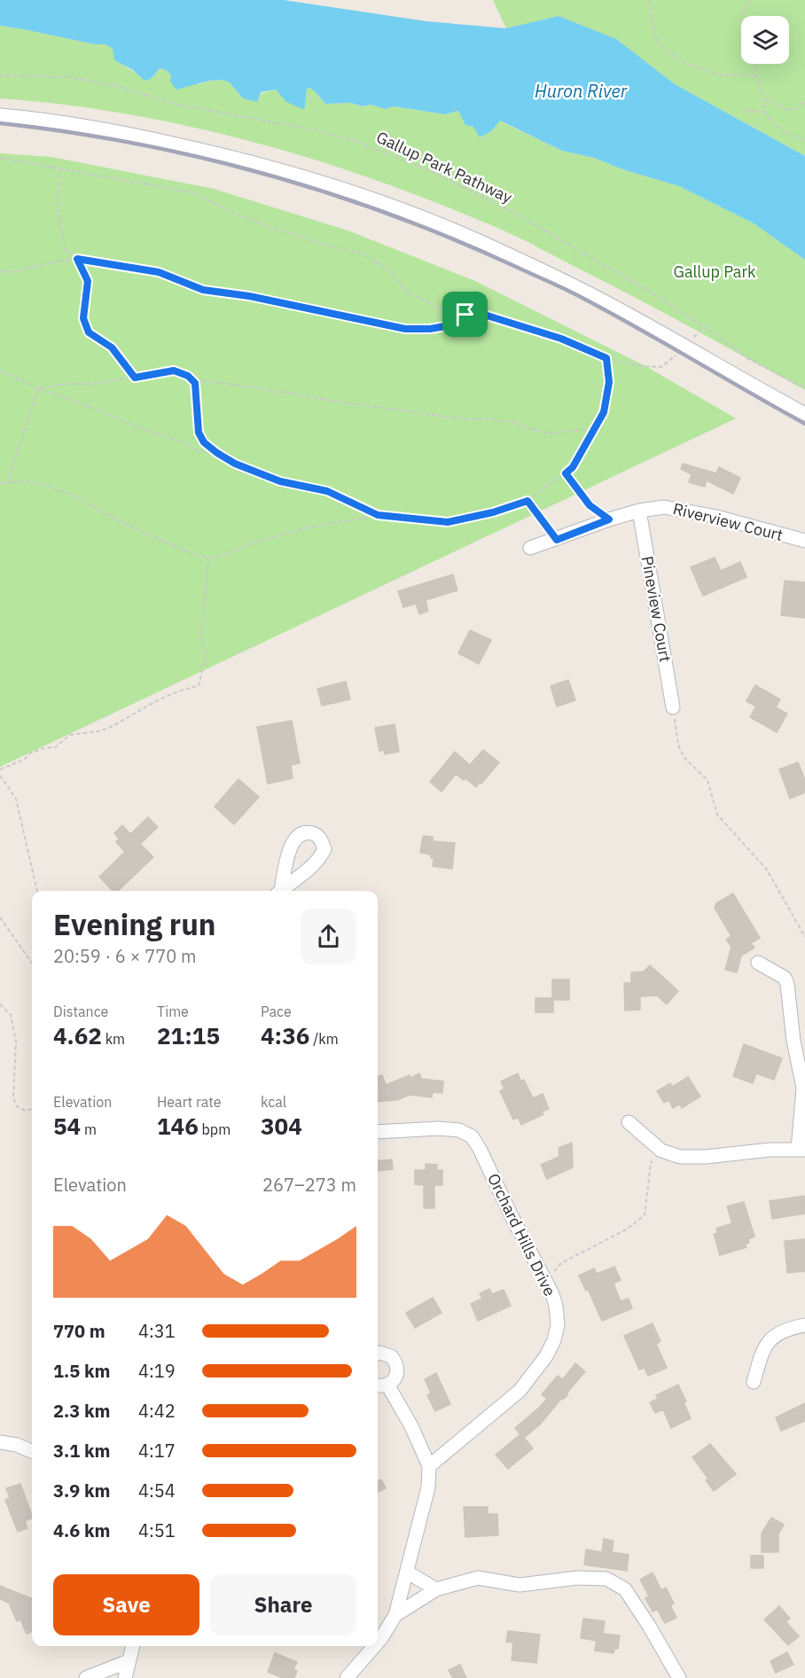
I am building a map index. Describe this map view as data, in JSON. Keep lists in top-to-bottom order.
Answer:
{
  "streets": {
    "street": ["Riverview Court", "Pineview Court", "Orchard Hills Drive"],
    "path": ["Gallup Park Pathway"]
  },
  "crossings": [
    ["Riverview Court", "Pineview Court"]
  ],
  "water": ["Huron River"],
  "parks": ["Gallup Park"],
  "page": {
    "heading": ["Evening run", "20:59 · 6 × 770 m"],
    "stats": [
      ["Distance", "4.62 km"],
      ["Time", "21:15"],
      ["Pace", "4:36 /km"],
      ["Elevation", "54 m"],
      ["Heart rate", "146 bpm"],
      ["kcal", "304"]
    ],
    "chart": ["Elevation", "267–273 m"],
    "list": [
      {
        "name": "770 m",
        "note": "4:31"
      },
      {
        "name": "1.5 km",
        "note": "4:19"
      },
      {
        "name": "2.3 km",
        "note": "4:42"
      },
      {
        "name": "3.1 km",
        "note": "4:17"
      },
      {
        "name": "3.9 km",
        "note": "4:54"
      },
      {
        "name": "4.6 km",
        "note": "4:51"
      }
    ],
    "buttons": ["Save", "Share"]
  }
}
